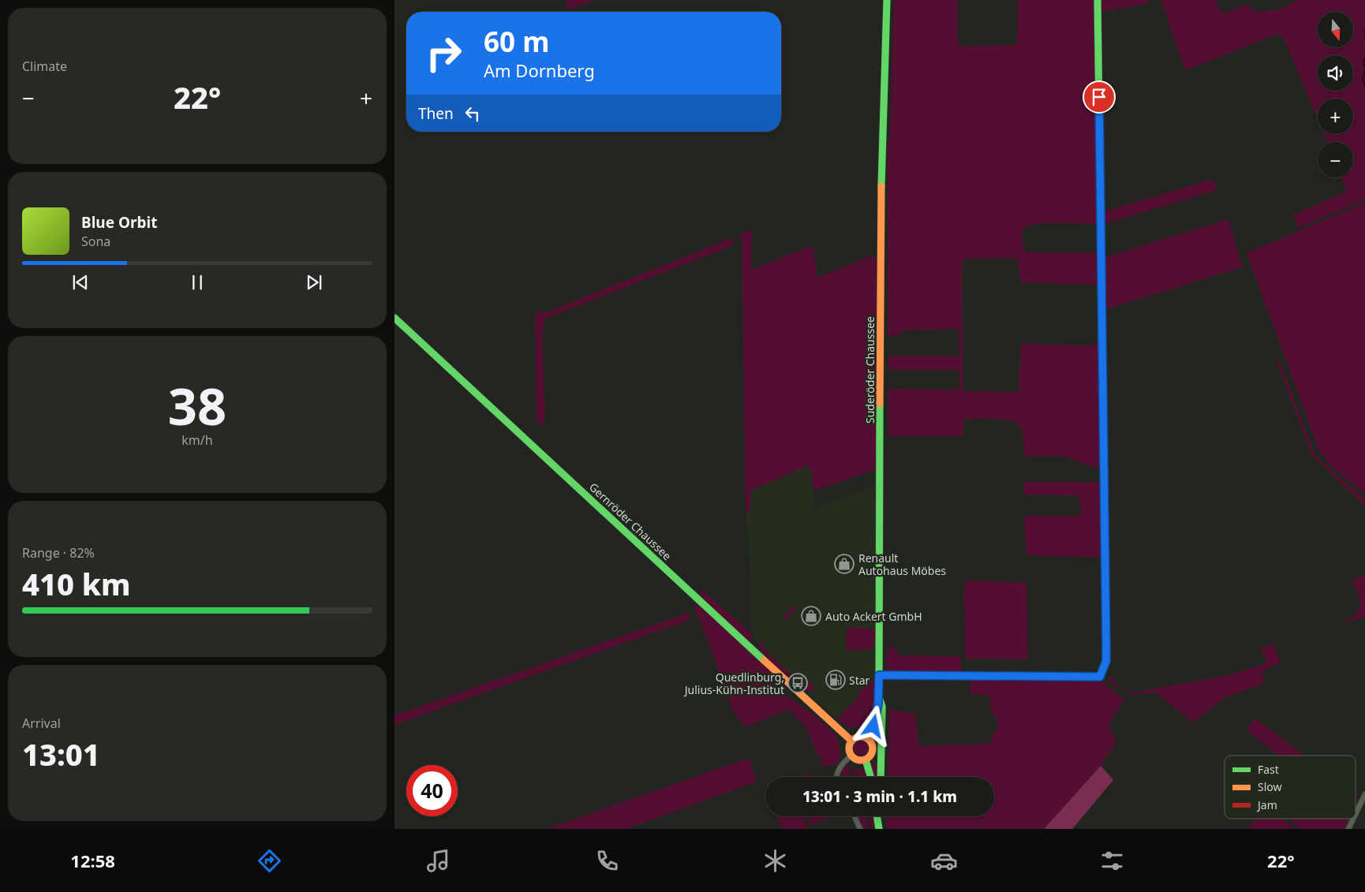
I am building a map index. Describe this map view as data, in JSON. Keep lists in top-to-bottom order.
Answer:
{
  "streets": {
    "street": ["Suderöder Chaussee", "Gernröder Chaussee"]
  },
  "crossings": [
    ["Suderöder Chaussee", "Gernröder Chaussee"]
  ],
  "places": {
    "shop": ["Renault Autohaus Möbes", "Auto Ackert GmbH"],
    "fuel station": ["Star"],
    "bus stop": ["Quedlinburg, Julius-Kühn-Institut"]
  },
  "legend": ["Fast", "Slow", "Jam"],
  "north": "bottom",
  "page": {
    "tile": [
      "Climate",
      ["38", "km/h"],
      ["Range · 82%", "410 km"],
      ["Arrival", "13:01"]
    ],
    "map_buttons": ["+", "−"],
    "turn": ["60 m", "Am Dornberg"],
    "heat": ["−", "22°", "+"],
    "then": "Then",
    "song": ["Blue Orbit", "Sona"],
    "limit": "40",
    "trip": "13:01 · 3 min · 1.1 km",
    "tabs": ["12:58", "22°"]
  }
}
